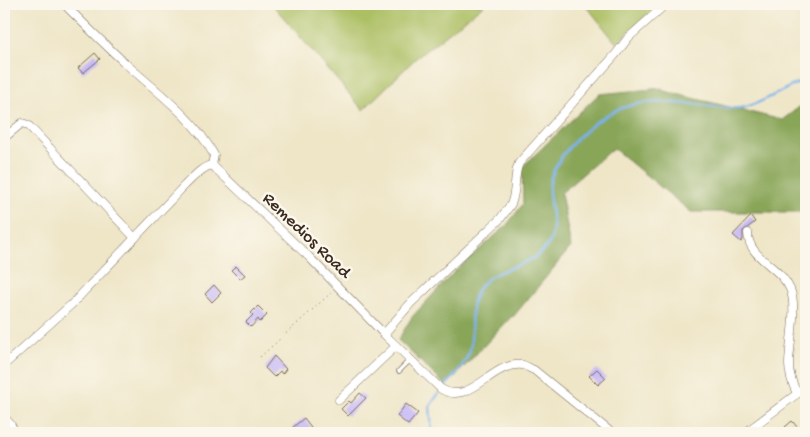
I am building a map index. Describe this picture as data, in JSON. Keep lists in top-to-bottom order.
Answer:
{
  "streets": {
    "street": ["Remedios Road"]
  }
}
